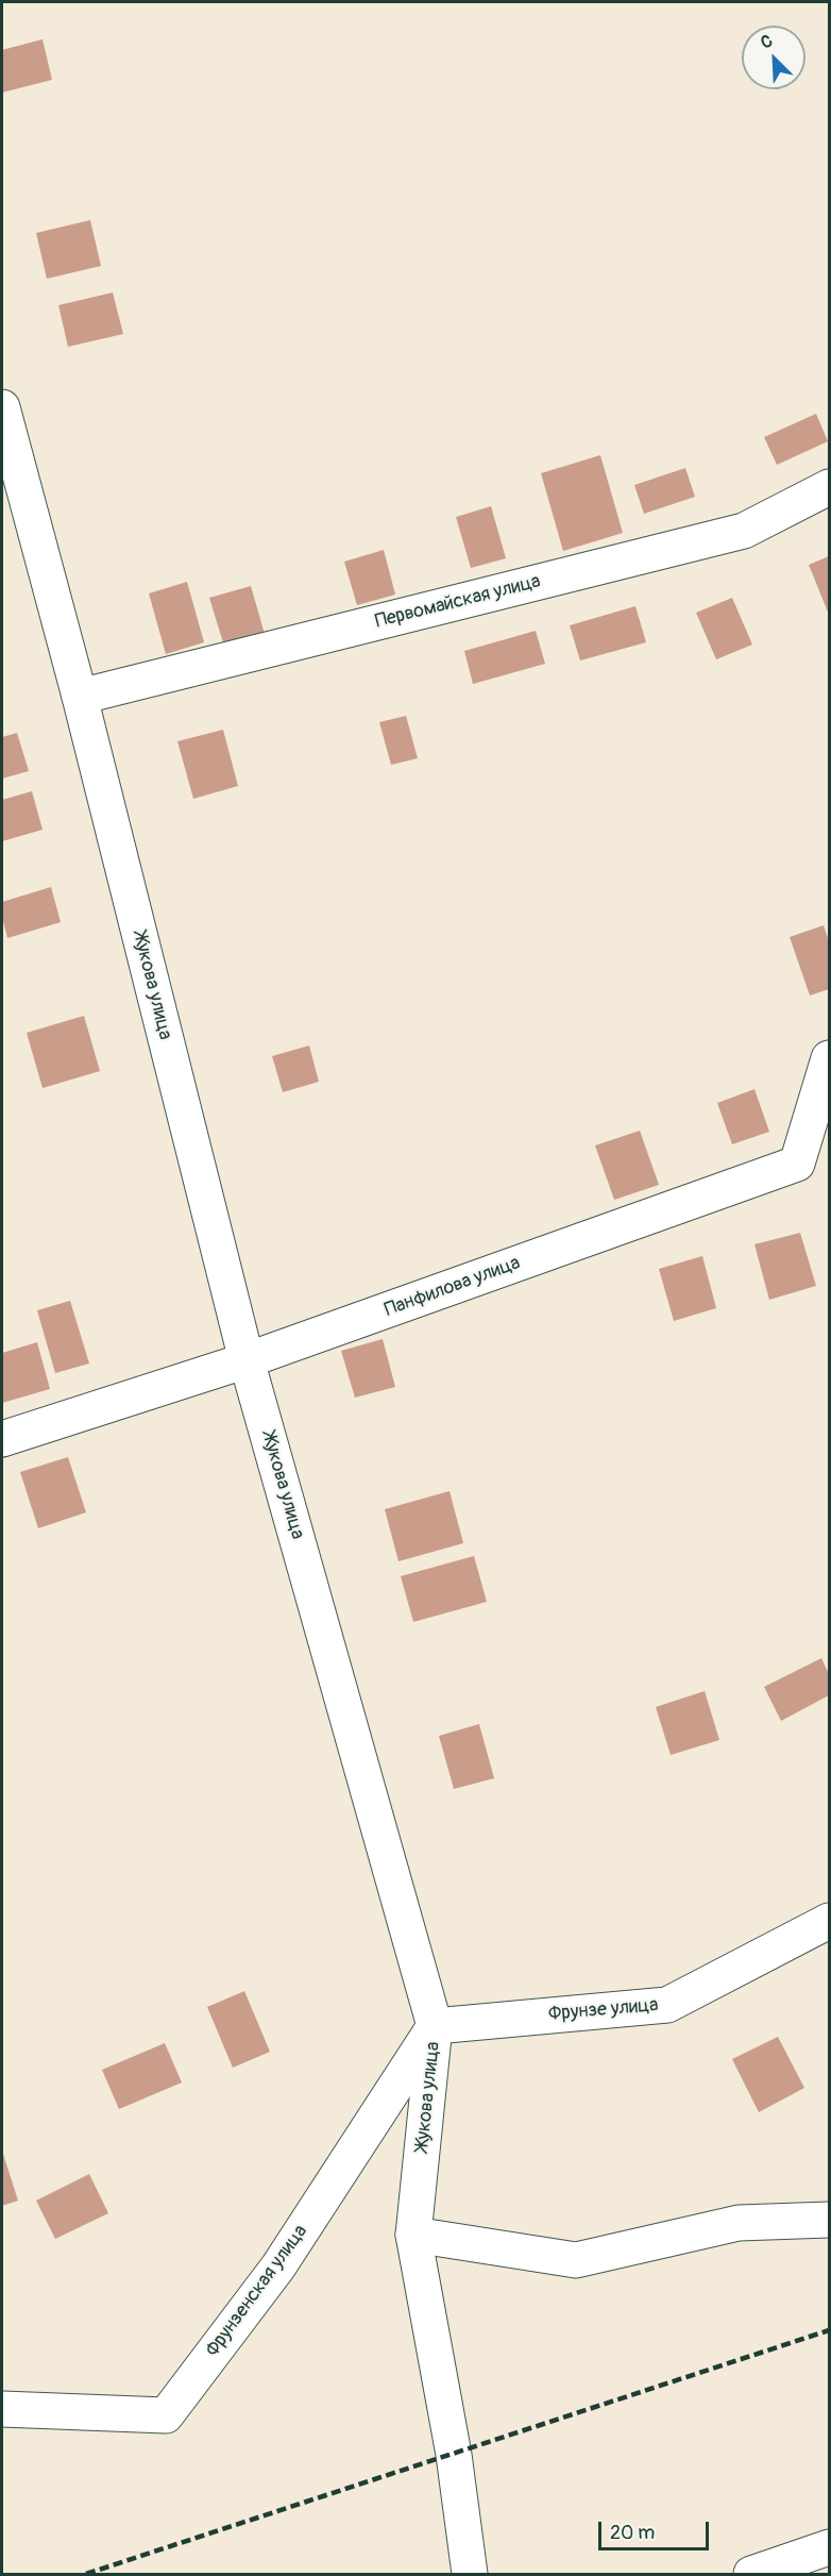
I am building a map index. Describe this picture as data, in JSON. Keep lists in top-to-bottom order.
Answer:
{
  "streets": {
    "street": [
      "Первомайская улица",
      "Жукова улица",
      "Панфилова улица",
      "Фрунзе улица",
      "Фрунзенская улица"
    ]
  },
  "crossings": [
    ["Первомайская улица", "Жукова улица"],
    ["Жукова улица", "Панфилова улица"],
    ["Жукова улица", "Фрунзе улица"],
    ["Жукова улица", "Фрунзенская улица"],
    ["Фрунзе улица", "Фрунзенская улица"]
  ],
  "scale_bar": "20 m",
  "north": "top left"
}
